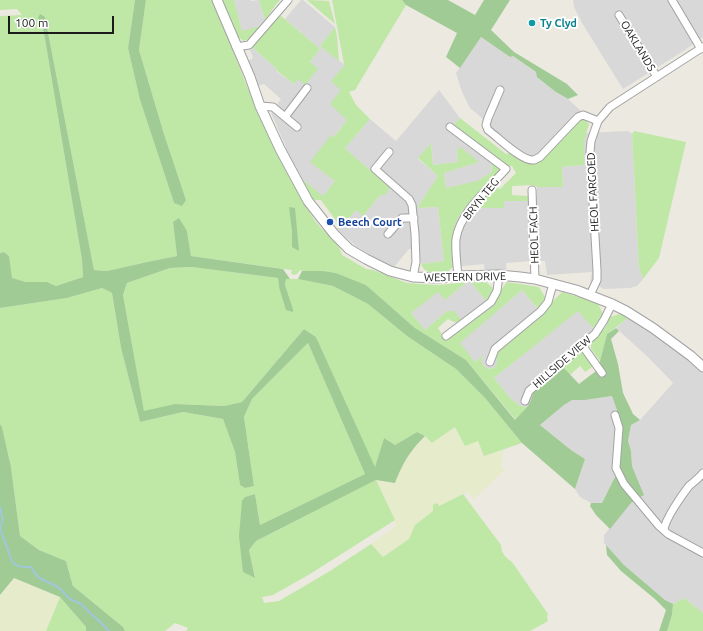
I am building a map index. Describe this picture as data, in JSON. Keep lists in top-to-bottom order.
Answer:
{
  "streets": {
    "street": [
      "OAKLANDS",
      "HEOL FARGOED",
      "BRYN TEG",
      "HEOL FACH",
      "WESTERN DRIVE",
      "HILLSIDE VIEW"
    ]
  },
  "crossings": [
    ["OAKLANDS", "HEOL FARGOED"],
    ["HEOL FARGOED", "WESTERN DRIVE"],
    ["BRYN TEG", "WESTERN DRIVE"],
    ["HEOL FACH", "WESTERN DRIVE"],
    ["WESTERN DRIVE", "HILLSIDE VIEW"]
  ],
  "places": ["Ty Clyd", "Beech Court"],
  "scale_bar": "100 m"
}
